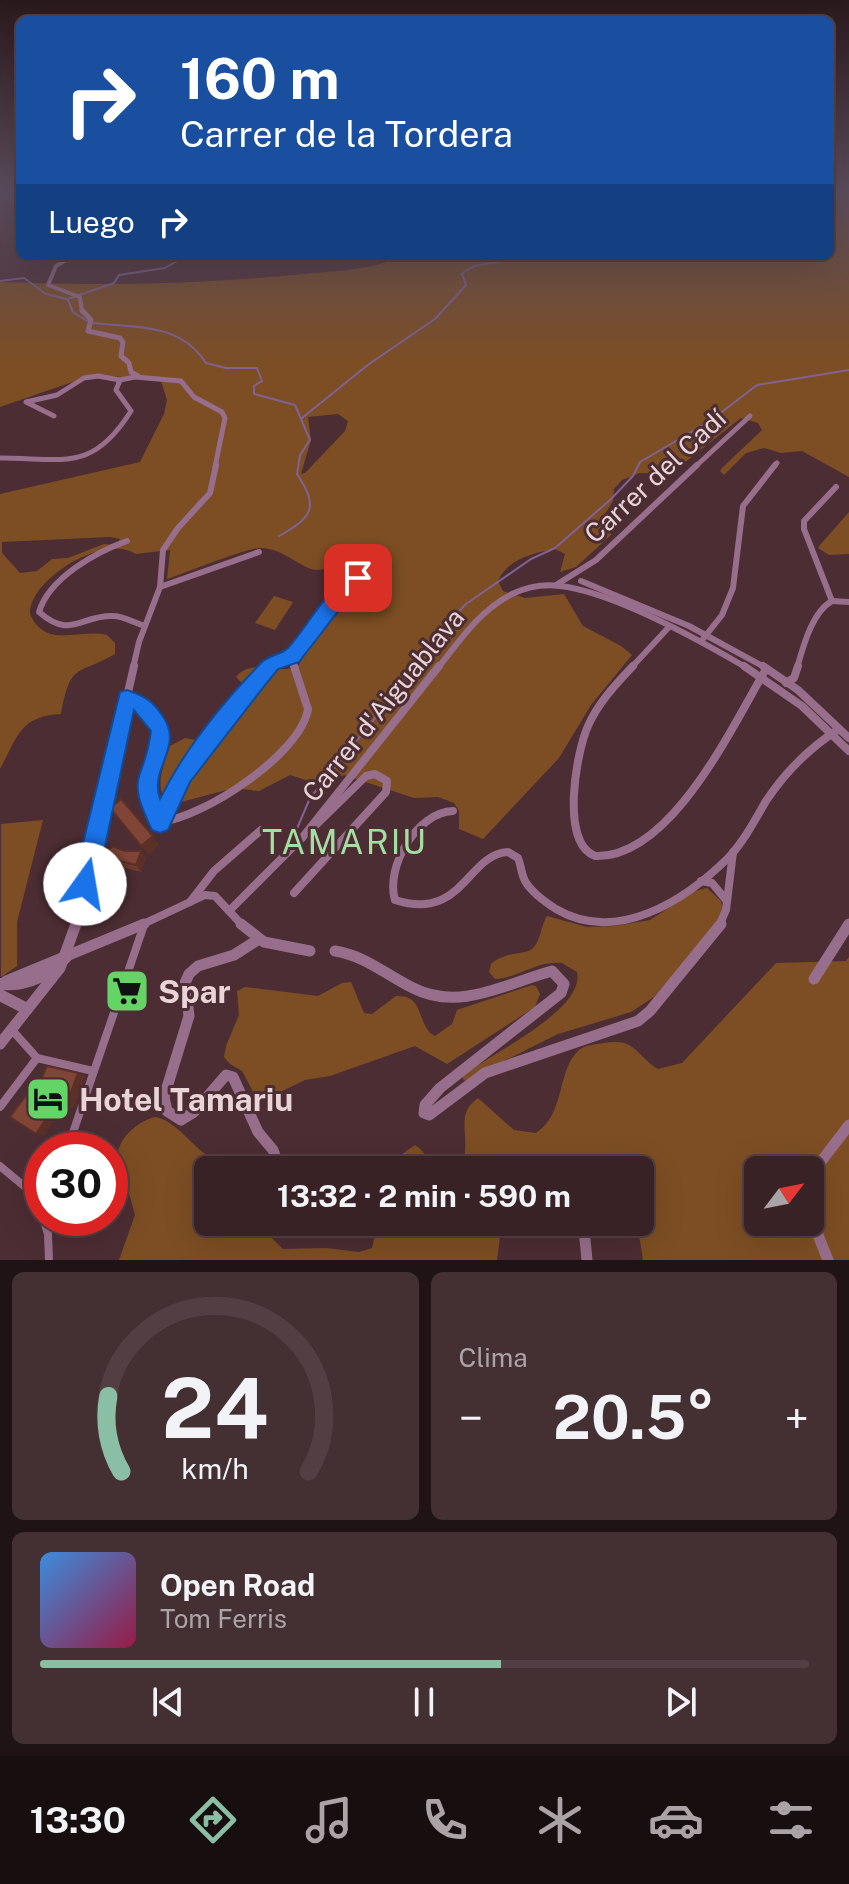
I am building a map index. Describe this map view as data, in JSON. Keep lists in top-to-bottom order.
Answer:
{
  "streets": {
    "street": ["Carrer del Cadí", "Carrer d'Aiguablava"]
  },
  "crossings": [
    ["Carrer del Cadí", "Carrer d'Aiguablava"]
  ],
  "districts": ["TAMARIU"],
  "places": {
    "supermarket": ["Spar"],
    "hotel": ["Hotel Tamariu"]
  },
  "north": "top right",
  "page": {
    "turn": ["160 m", "Carrer de la Tordera"],
    "then": "Luego",
    "limit": "30",
    "trip": "13:32 · 2 min · 590 m",
    "tile": "Clima",
    "heat": ["−", "20.5°", "+"],
    "song": ["Open Road", "Tom Ferris"],
    "tabs": "13:30",
    "gauge": ["24", "km/h"]
  }
}
